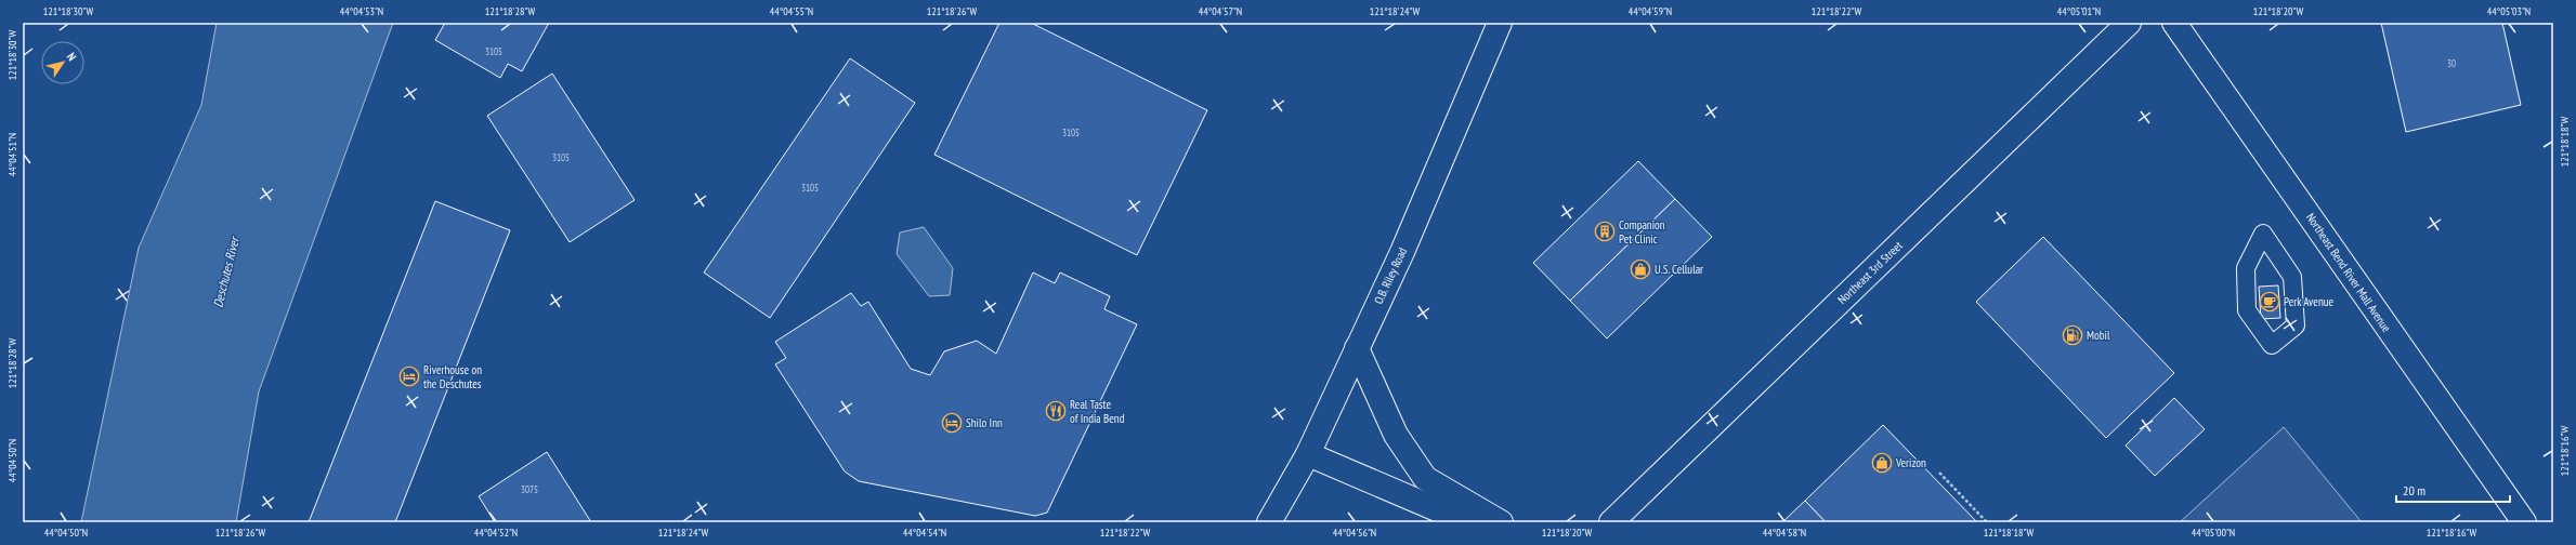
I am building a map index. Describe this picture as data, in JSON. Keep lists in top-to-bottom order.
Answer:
{
  "streets": {
    "street": ["Northeast 3rd Street", "Northeast Bend River Mall Avenue", "O.B. Riley Road"]
  },
  "water": ["Deschutes River"],
  "places": {
    "building": ["Companion Pet Clinic"],
    "shop": ["U.S. Cellular", "Verizon"],
    "cafe": ["Perk Avenue"],
    "fuel station": ["Mobil"],
    "hotel": ["Riverhouse on the Deschutes", "Shilo Inn"],
    "restaurant": ["Real Taste of India Bend"]
  },
  "house_numbers": [
    "3105",
    "30",
    "3105",
    "3105",
    "3105",
    "3075"
  ],
  "scale_bar": "20 m",
  "north": "top right",
  "coordinates": [
    "121°18'30\"W",
    "44°04'53\"N",
    "121°18'28\"W",
    "44°04'55\"N",
    "121°18'26\"W",
    "44°04'57\"N",
    "121°18'24\"W",
    "44°04'59\"N",
    "121°18'22\"W",
    "44°05'01\"N",
    "121°18'20\"W",
    "44°05'03\"N",
    "121°18'18\"W",
    "44°04'51\"N",
    "121°18'16\"W",
    "44°04'50\"N",
    "44°04'52\"N",
    "44°04'54\"N",
    "44°04'56\"N",
    "44°04'58\"N",
    "44°05'00\"N"
  ]
}
